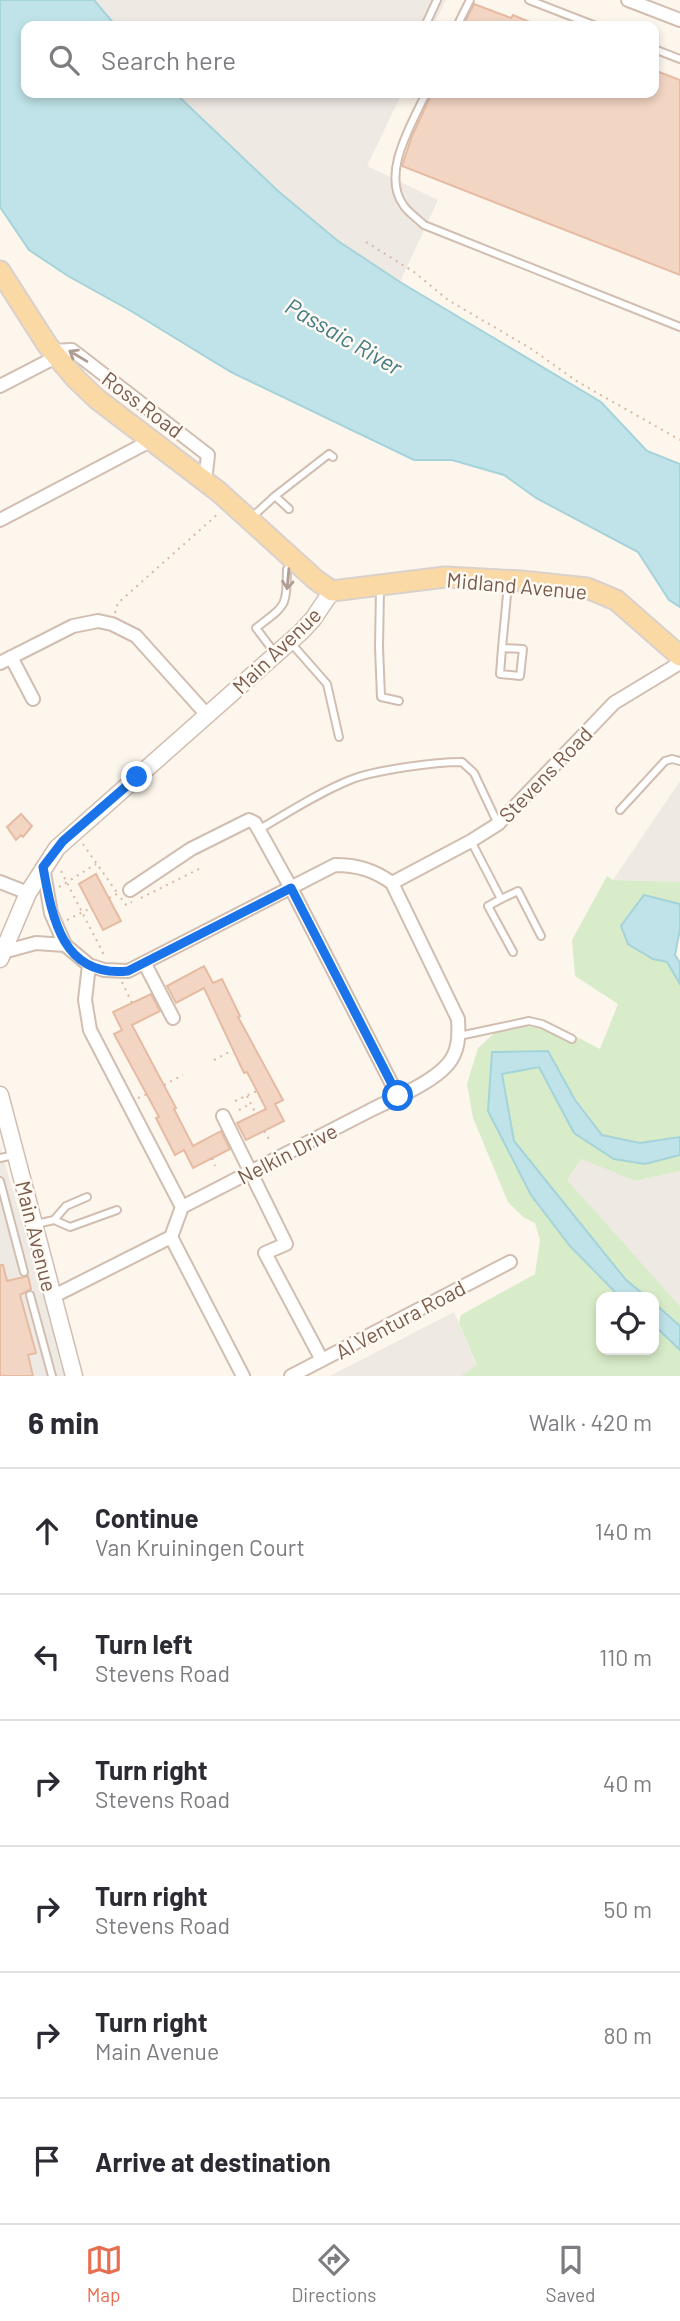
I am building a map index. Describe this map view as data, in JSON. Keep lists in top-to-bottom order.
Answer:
{
  "streets": {
    "main road": ["Midland Avenue", "Main Avenue"],
    "street": [
      "Ross Road",
      "Stevens Road",
      "Nelkin Drive",
      "Al Ventura Road"
    ]
  },
  "crossings": [
    ["Ross Road", "Main Avenue"],
    ["Midland Avenue", "Main Avenue"]
  ],
  "one_way": ["Ross Road"],
  "water": ["Passaic River"],
  "page": {
    "search": "Search here",
    "heading": ["6 min", "Walk · 420 m"],
    "list": [
      ["Continue", "Van Kruiningen Court", "140 m"],
      ["Turn left", "Stevens Road", "110 m"],
      ["Turn right", "Stevens Road", "40 m"],
      ["Turn right", "Stevens Road", "50 m"],
      ["Turn right", "Main Avenue", "80 m"],
      "Arrive at destination"
    ],
    "nav": ["Map", "Directions", "Saved"]
  }
}
